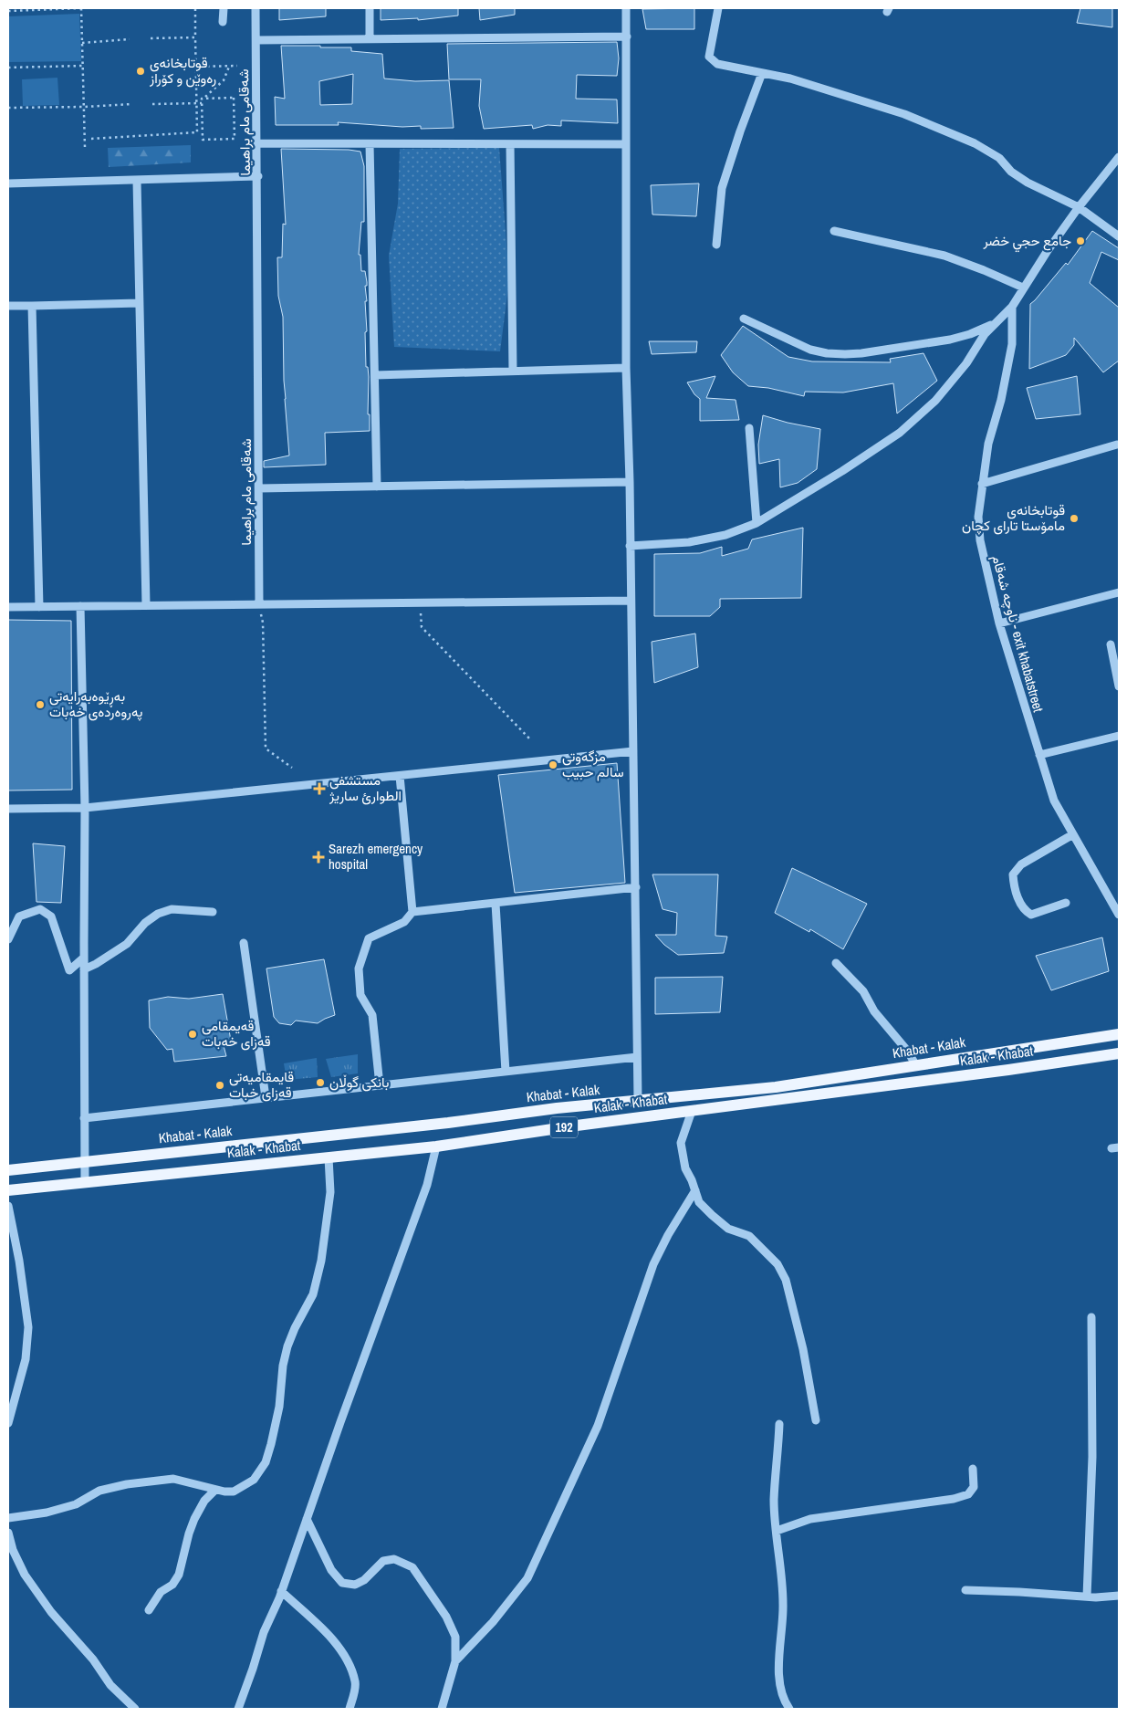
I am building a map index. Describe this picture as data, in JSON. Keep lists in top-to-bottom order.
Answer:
{
  "streets": {
    "main road": ["Khabat - Kalak", "Kalak - Khabat", "192"],
    "street": ["شەقامی مام براهیما", "ناوچە شەقام - exit khabatstreet"]
  },
  "places": {
    "other": [
      "قوتابخانەی رەوێن و کۆراز",
      "جامع حجي خضر",
      "قوتابخانەی مامۆستا تارای کچان",
      "بەڕێوەبەرایەتی پەروەردەی خەبات",
      "مزگەوتی سالم حبیب",
      "قەیمقامی قەزای خەبات",
      "بانکی گوڵان",
      "قایمقامیەتى قەزای خبات"
    ],
    "health": ["مستشفى الطوارئ ساريژ", "Sarezh emergency hospital"]
  }
}
